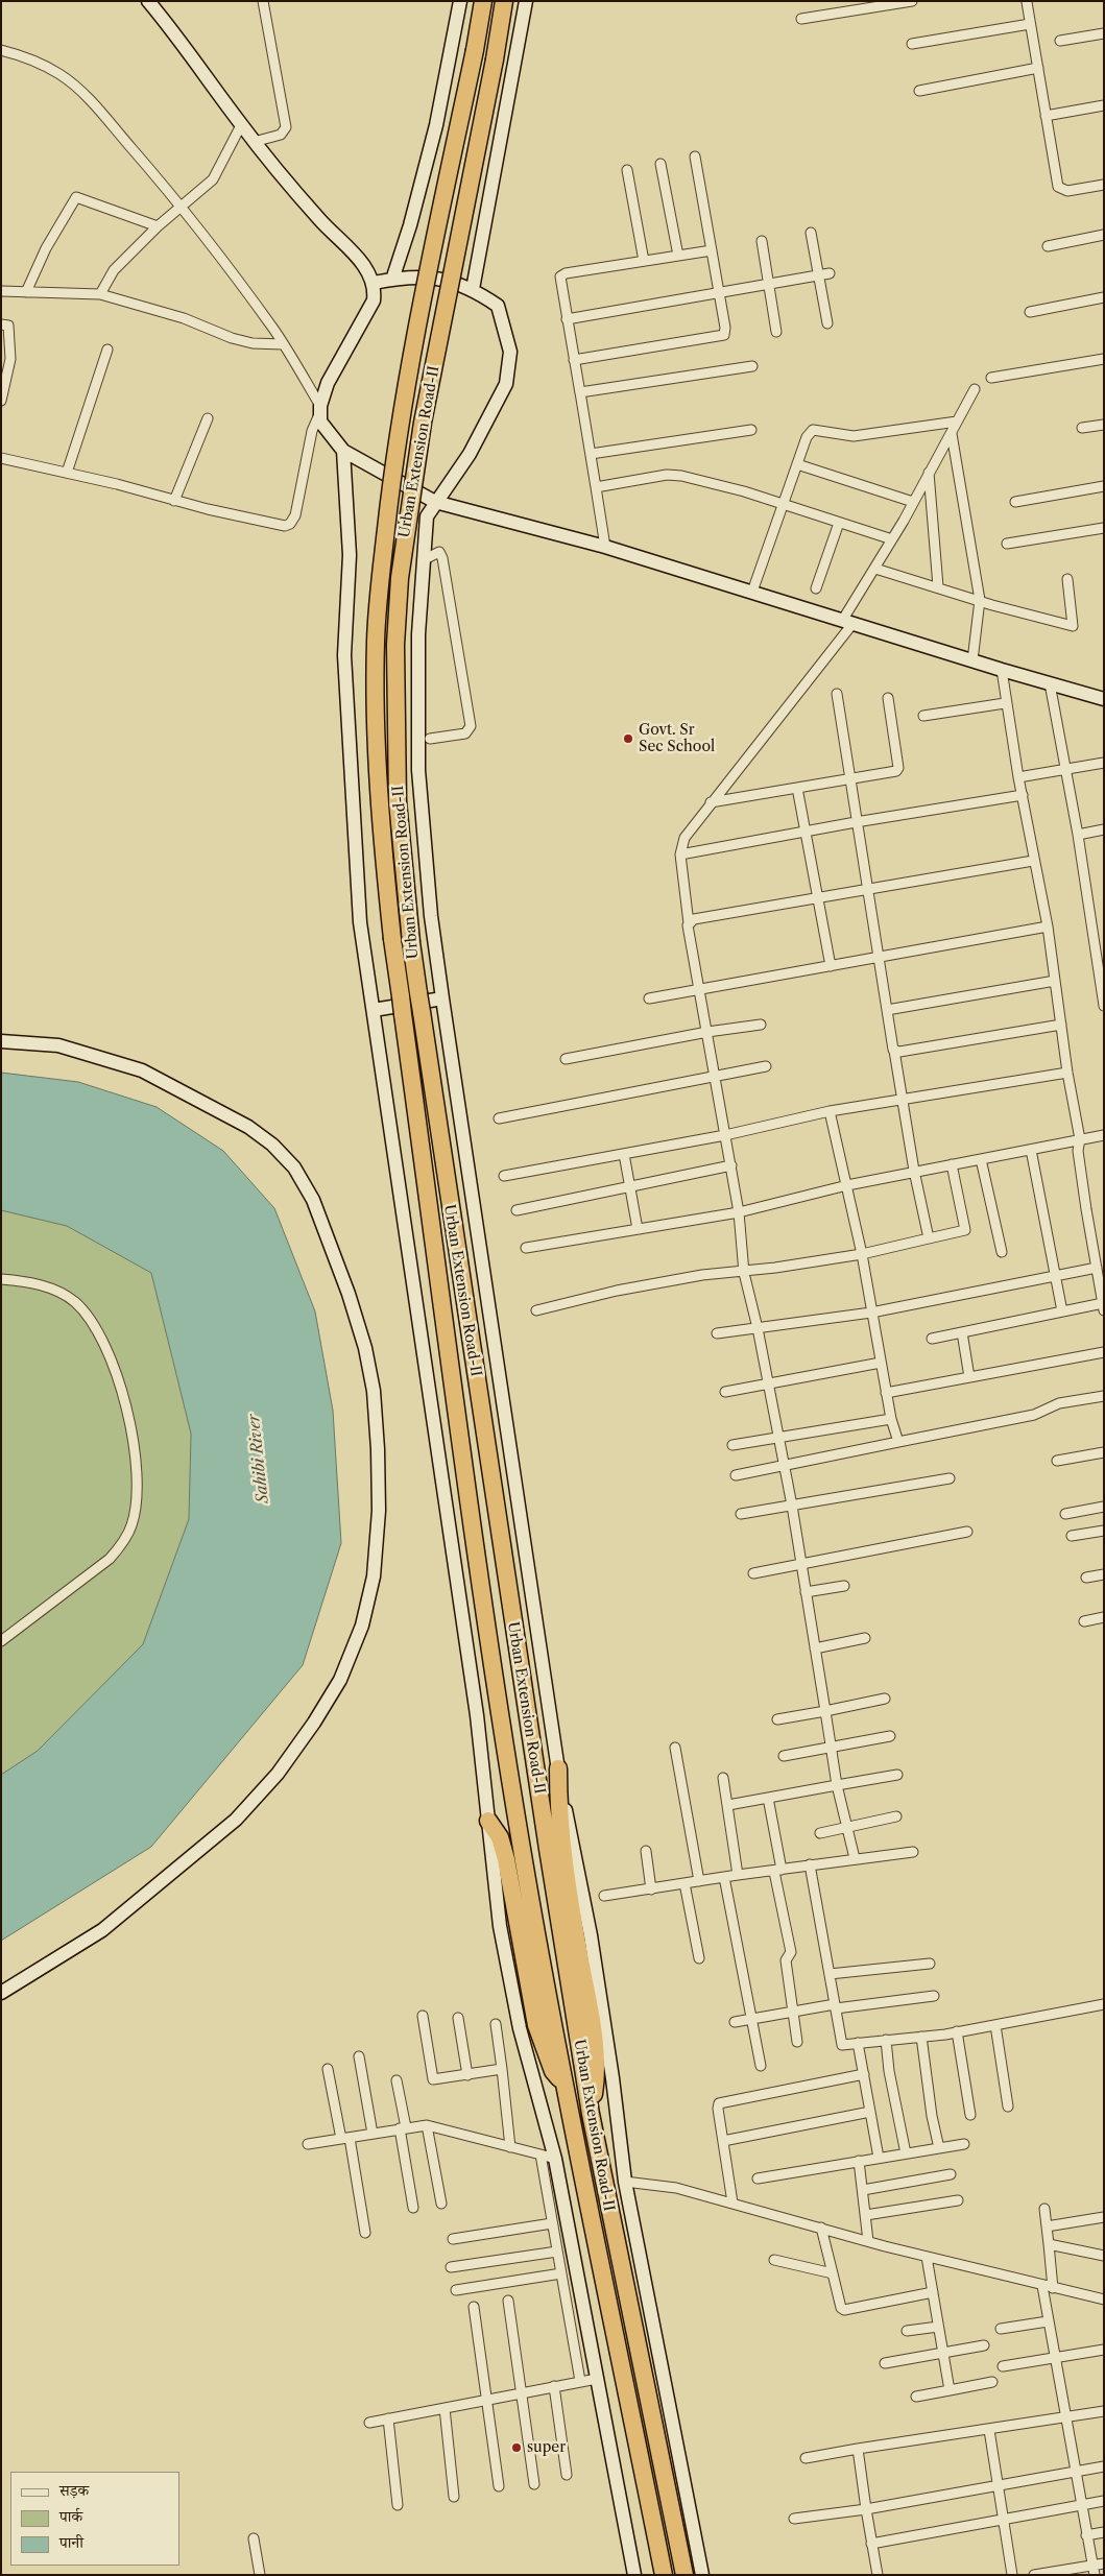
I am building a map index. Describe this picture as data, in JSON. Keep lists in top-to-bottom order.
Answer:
{
  "streets": {
    "highway": ["Urban Extension Road-II"]
  },
  "water": ["Sahibi River"],
  "places": ["Govt. Sr Sec School", "super"],
  "legend": ["सड़क", "पार्क", "पानी"]
}
